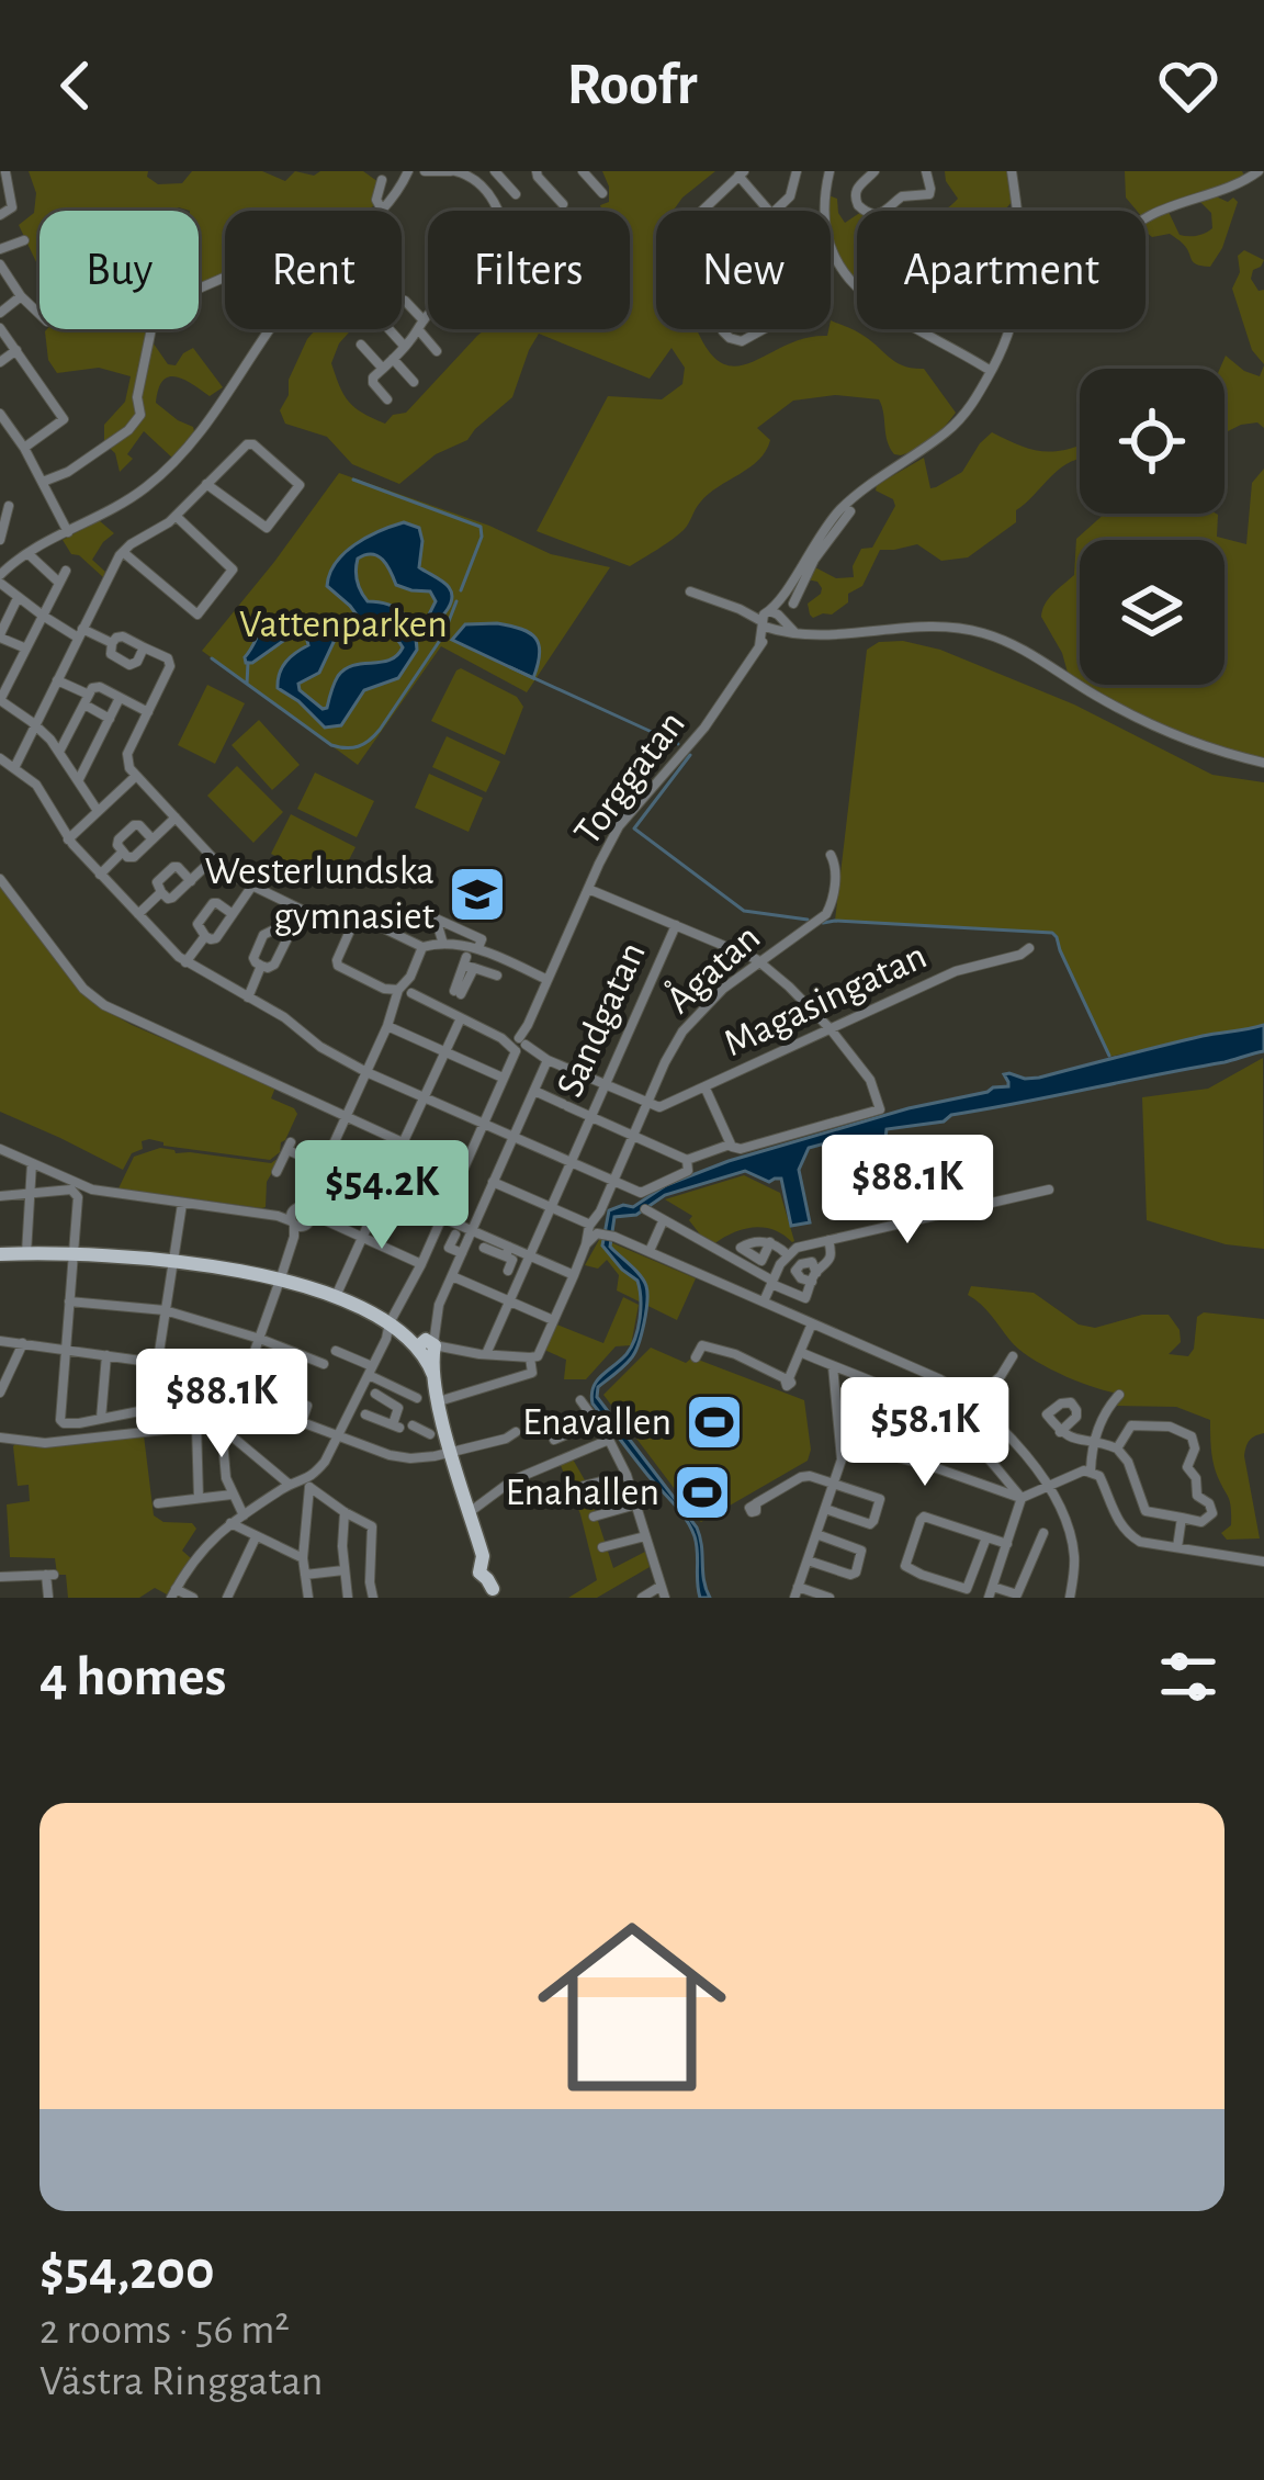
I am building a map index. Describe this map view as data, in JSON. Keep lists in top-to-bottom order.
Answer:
{
  "streets": {
    "street": [
      "Torggatan",
      "Ågatan",
      "Magasingatan",
      "Sandgatan"
    ]
  },
  "crossings": [
    ["Ågatan", "Magasingatan"]
  ],
  "parks": ["Vattenparken"],
  "places": {
    "school or university": ["Westerlundska gymnasiet"],
    "sports": ["Enavallen", "Enahallen"]
  },
  "page": {
    "header": "Roofr",
    "chip": [
      "Buy",
      "Rent",
      "Filters",
      "New",
      "Apartment"
    ],
    "price": [
      "$88.1K",
      "$54.2K",
      "$88.1K",
      "$58.1K"
    ],
    "heading": "4 homes",
    "list": [
      {
        "name": "$54,200",
        "note": "2 rooms · 56 m² · Västra Ringgatan"
      }
    ]
  }
}
